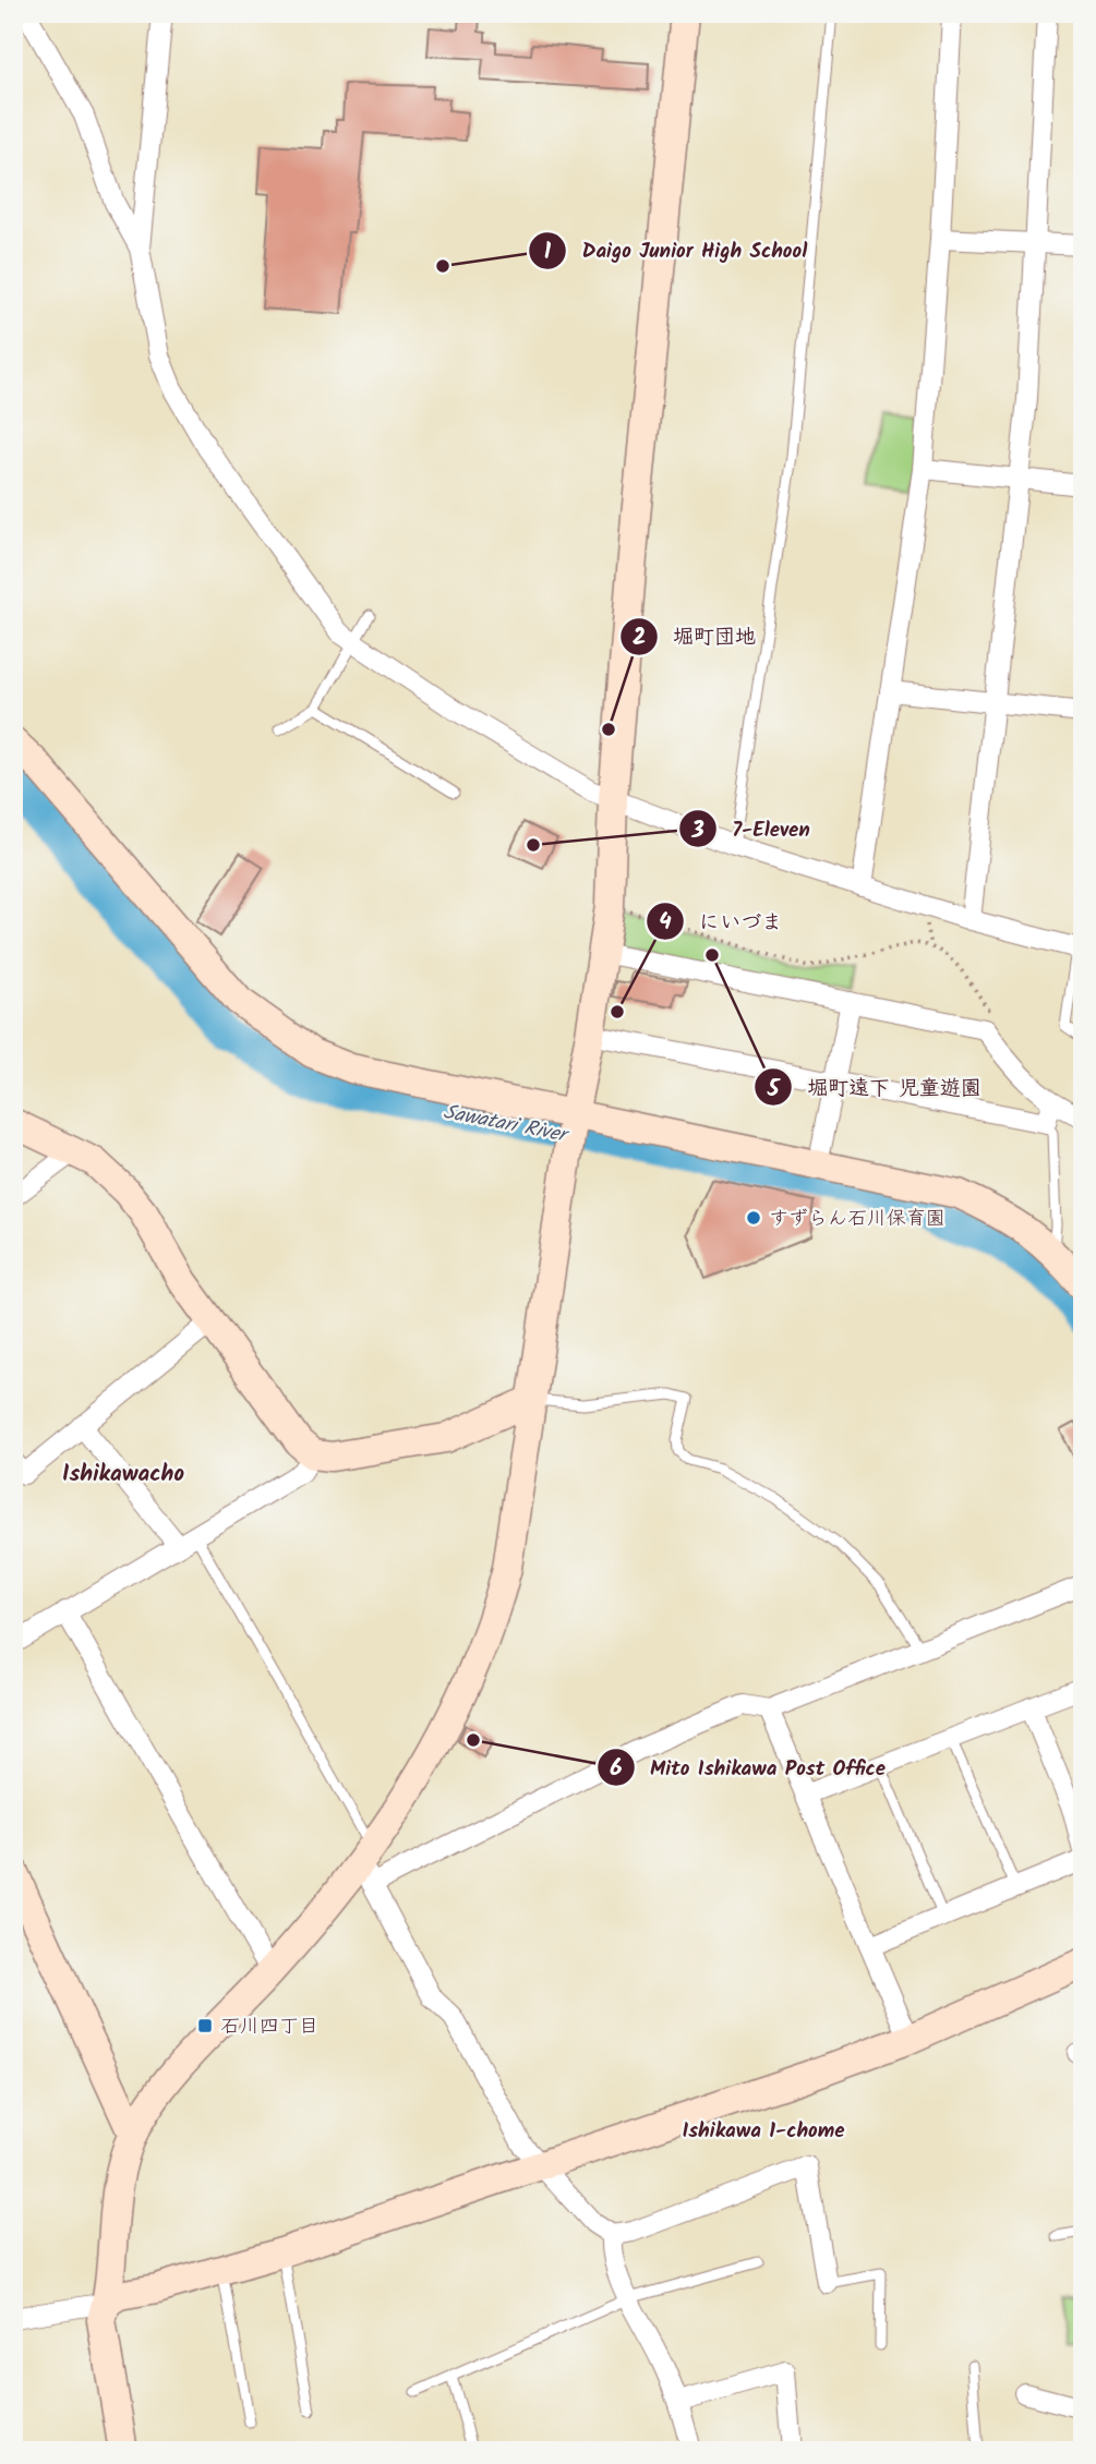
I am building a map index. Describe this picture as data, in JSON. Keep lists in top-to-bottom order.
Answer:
{
  "districts": ["Ishikawacho", "Ishikawa 1-chome"],
  "water": ["Sawatari River"],
  "places": {
    "other": [
      "Daigo Junior High School",
      "堀町団地",
      "7-Eleven",
      "堀町遠下 児童遊園",
      "にいづま",
      "すずらん石川保育園",
      "Mito Ishikawa Post Office"
    ],
    "transit": ["石川四丁目"]
  }
}
